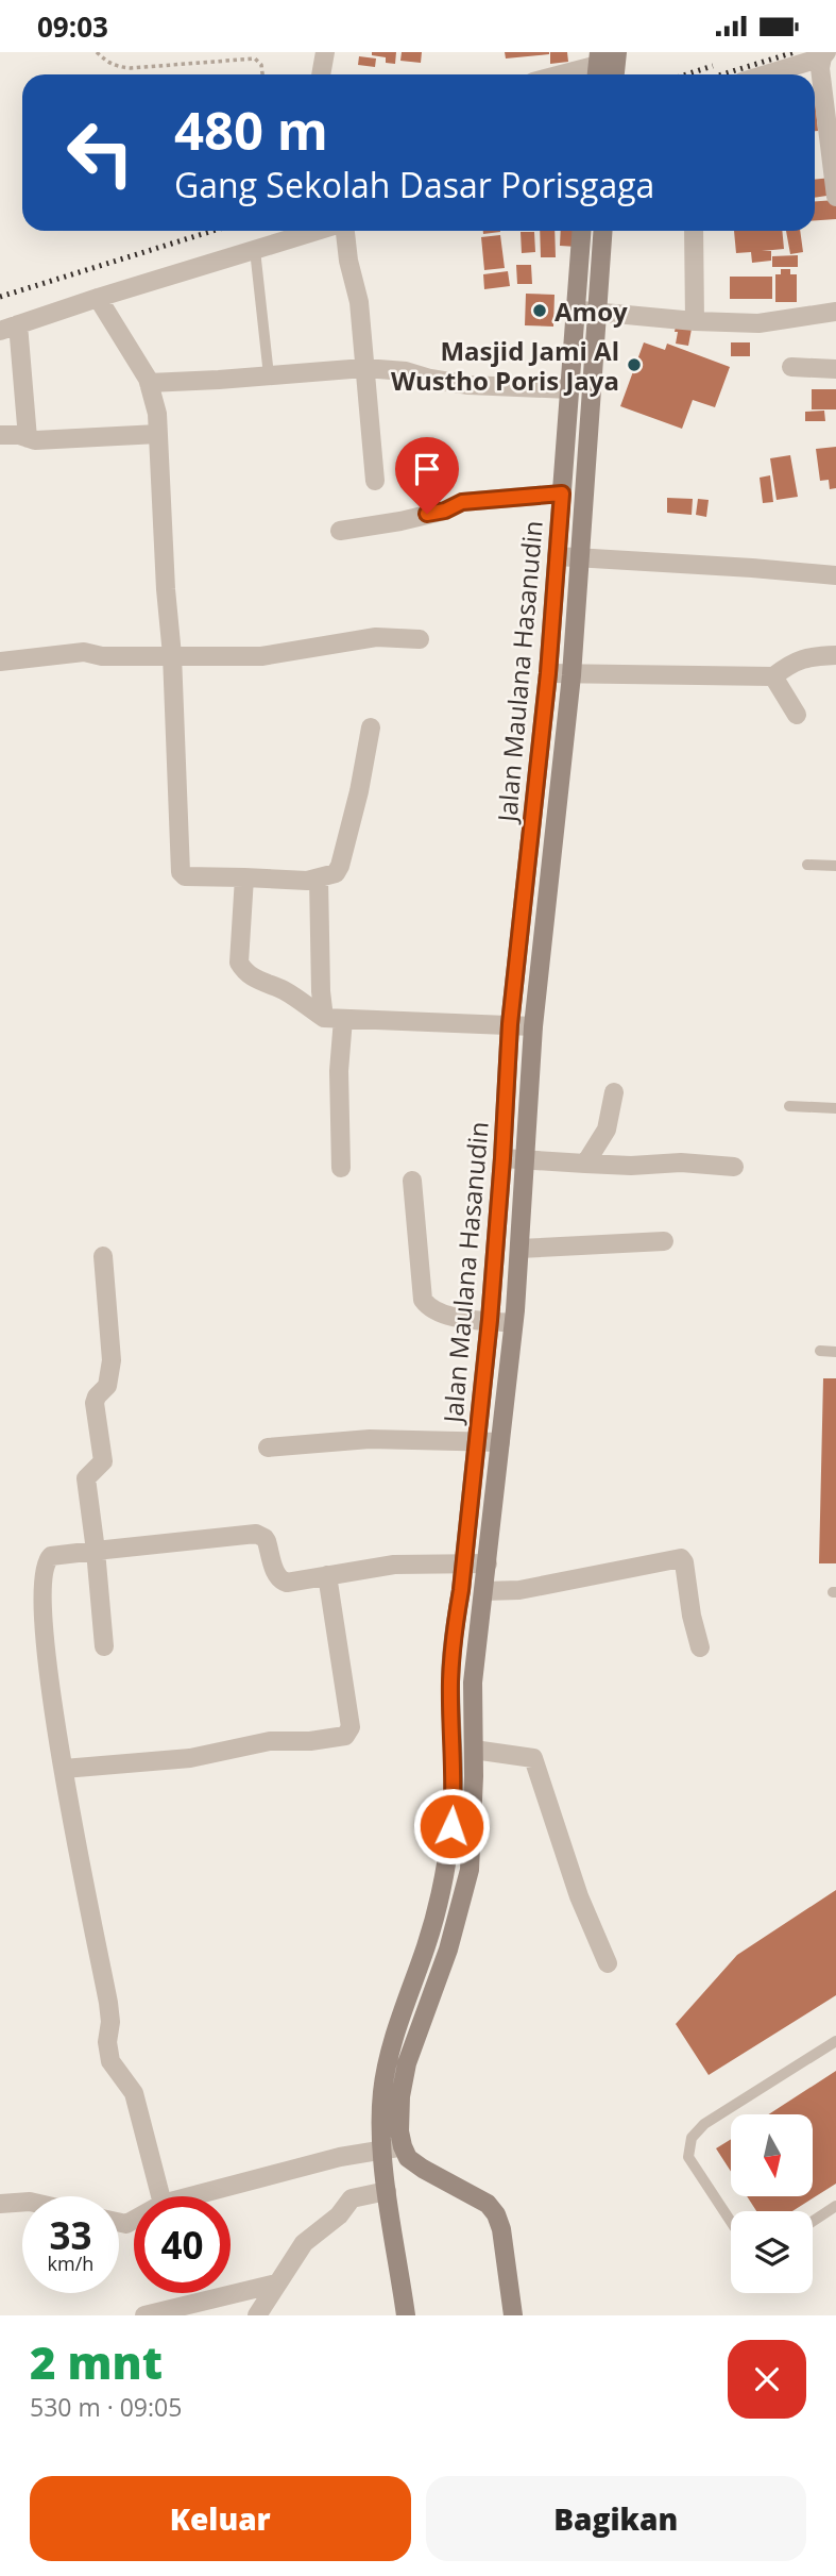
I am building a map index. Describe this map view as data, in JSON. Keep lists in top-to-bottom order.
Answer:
{
  "streets": {
    "street": ["Jalan Maulana Hasanudin"]
  },
  "places": ["Amoy", "Masjid Jami Al Wustho Poris Jaya"],
  "north": "bottom",
  "page": {
    "status": "09:03",
    "turn": ["480 m", "Gang Sekolah Dasar Porisgaga"],
    "speed": "33 km/h",
    "limit": "40",
    "heading": ["2 mnt", "530 m · 09:05"],
    "buttons": ["Keluar", "Bagikan"]
  }
}
